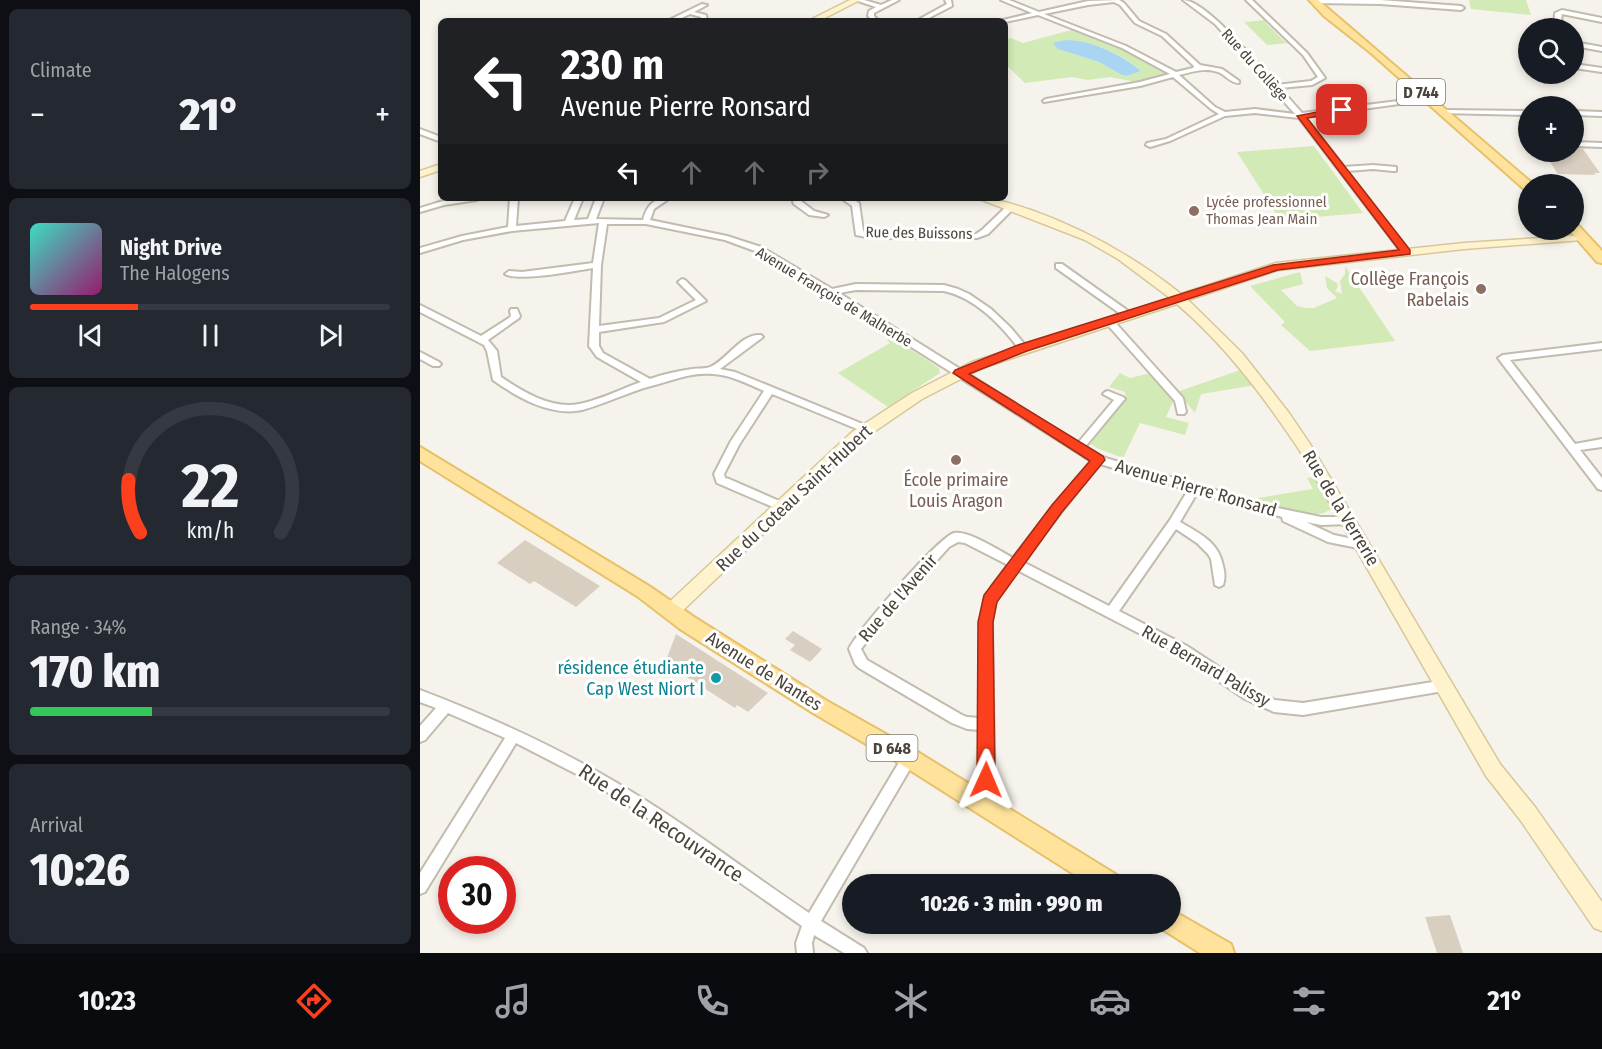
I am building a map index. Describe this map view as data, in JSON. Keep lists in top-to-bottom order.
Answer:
{
  "streets": {
    "main road": ["D 744", "Avenue de Nantes", "D 648"],
    "street": [
      "Rue du Collège",
      "Rue des Buissons",
      "Avenue François de Malherbe",
      "Avenue Pierre Ronsard",
      "Rue du Coteau Saint-Hubert",
      "Rue de la Verrerie",
      "Rue de l'Avenir",
      "Rue Bernard Palissy",
      "Rue de la Recouvrance"
    ]
  },
  "crossings": [
    ["Rue du Collège", "Rue du Coteau Saint-Hubert"],
    ["Rue des Buissons", "Rue de la Verrerie"],
    ["Avenue François de Malherbe", "Avenue Pierre Ronsard"],
    ["Avenue François de Malherbe", "Rue du Coteau Saint-Hubert"],
    ["Avenue Pierre Ronsard", "Rue du Coteau Saint-Hubert"],
    ["Avenue Pierre Ronsard", "Rue de la Verrerie"],
    ["Rue du Coteau Saint-Hubert", "Rue de la Verrerie"],
    ["Rue du Coteau Saint-Hubert", "Avenue de Nantes"],
    ["Rue de la Verrerie", "Rue Bernard Palissy"],
    ["Rue de l'Avenir", "Rue Bernard Palissy"]
  ],
  "places": [
    "Lycée professionnel Thomas Jean Main",
    "Collège François Rabelais",
    "École primaire Louis Aragon",
    "résidence étudiante Cap West Niort I"
  ],
  "page": {
    "tile": [
      "Climate",
      ["Range · 34%", "170 km"],
      ["Arrival", "10:26"]
    ],
    "map_buttons": ["+", "−"],
    "turn": ["230 m", "Avenue Pierre Ronsard"],
    "heat": ["−", "21°", "+"],
    "song": ["Night Drive", "The Halogens"],
    "limit": "30",
    "trip": "10:26 · 3 min · 990 m",
    "tabs": ["10:23", "21°"],
    "gauge": ["22", "km/h"]
  }
}
